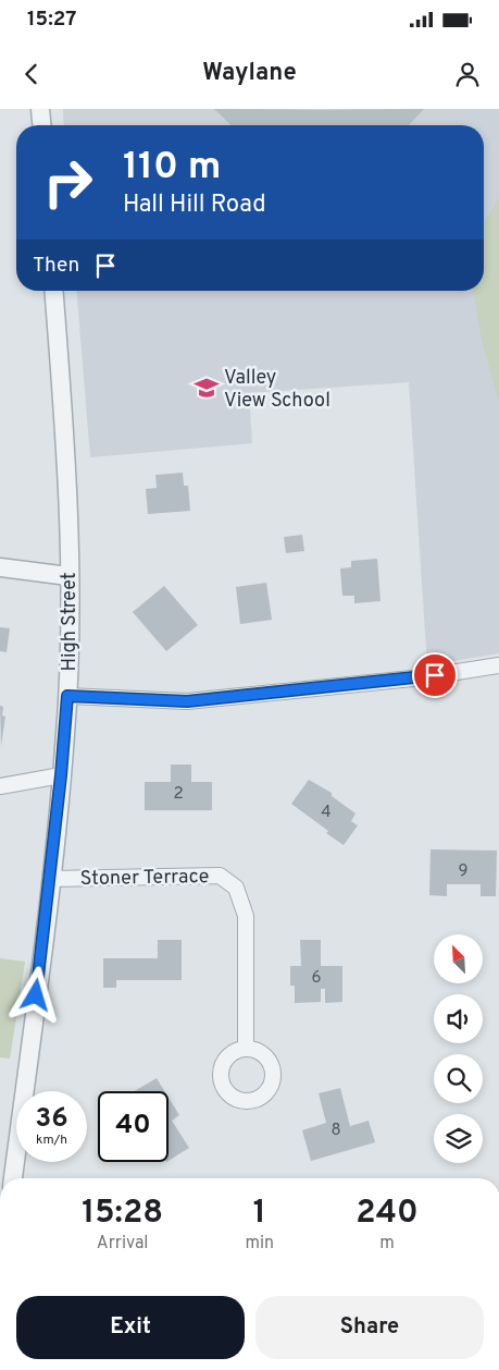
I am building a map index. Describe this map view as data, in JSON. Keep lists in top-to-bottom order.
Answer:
{
  "streets": {
    "street": ["High Street", "Stoner Terrace"]
  },
  "crossings": [
    ["High Street", "Stoner Terrace"]
  ],
  "places": {
    "school or university": ["Valley View School"]
  },
  "house_numbers": [
    "2",
    "4",
    "9",
    "6",
    "8"
  ],
  "north": "top left",
  "page": {
    "status": "15:27",
    "header": "Waylane",
    "turn": ["110 m", "Hall Hill Road"],
    "then": "Then",
    "speed": "36 km/h",
    "limit": "40",
    "eta": [
      "15:28",
      "Arrival",
      "1",
      "min",
      "240",
      "m"
    ],
    "buttons": ["Exit", "Share"]
  }
}
